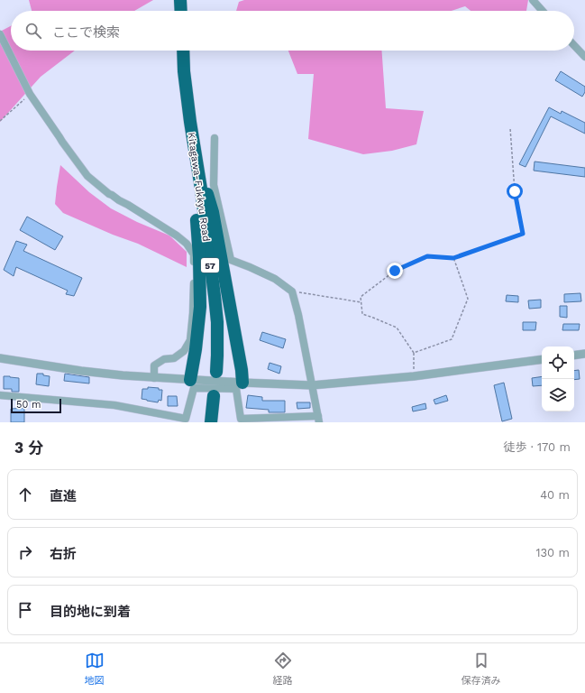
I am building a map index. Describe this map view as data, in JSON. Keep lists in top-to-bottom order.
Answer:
{
  "streets": {
    "highway": ["Kitagawa-Fukkyu Road", "57"]
  },
  "scale_bar": "50 m",
  "page": {
    "search": "ここで検索",
    "scale": "50 m",
    "heading": ["3 分", "徒歩 · 170 m"],
    "list": [
      ["直進", "40 m"],
      ["右折", "130 m"],
      "目的地に到着"
    ],
    "nav": ["地図", "経路", "保存済み"]
  }
}
